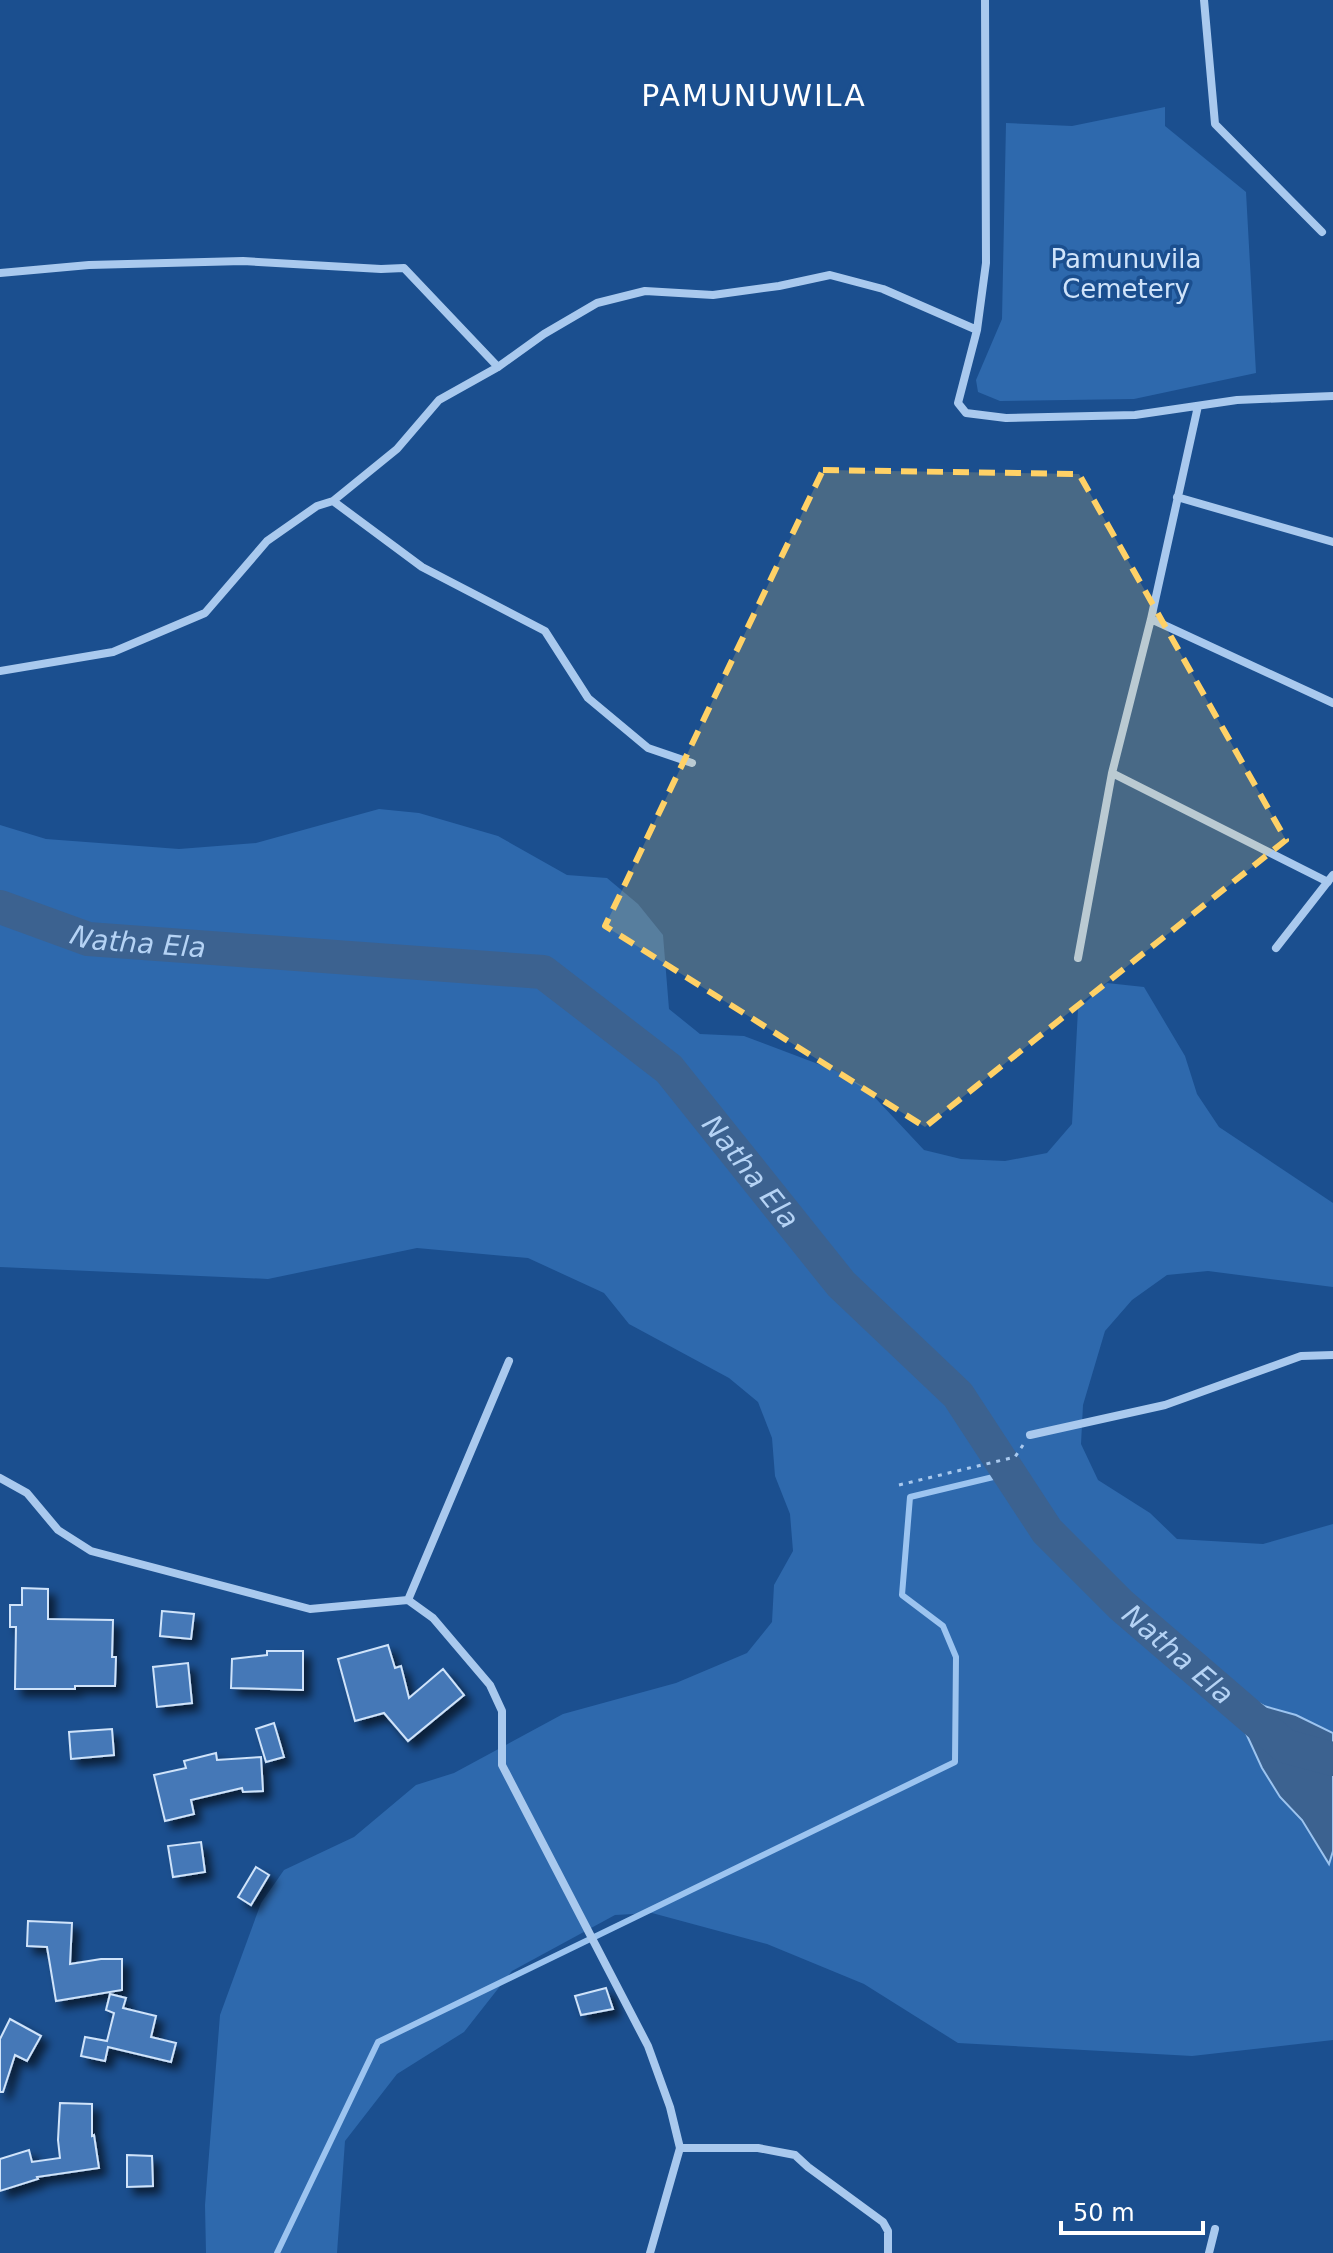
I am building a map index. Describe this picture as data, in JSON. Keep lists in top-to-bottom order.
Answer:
{
  "districts": ["PAMUNUWILA"],
  "water": ["Natha Ela"],
  "parks": ["Pamunuvila Cemetery"],
  "scale_bar": "50 m"
}
